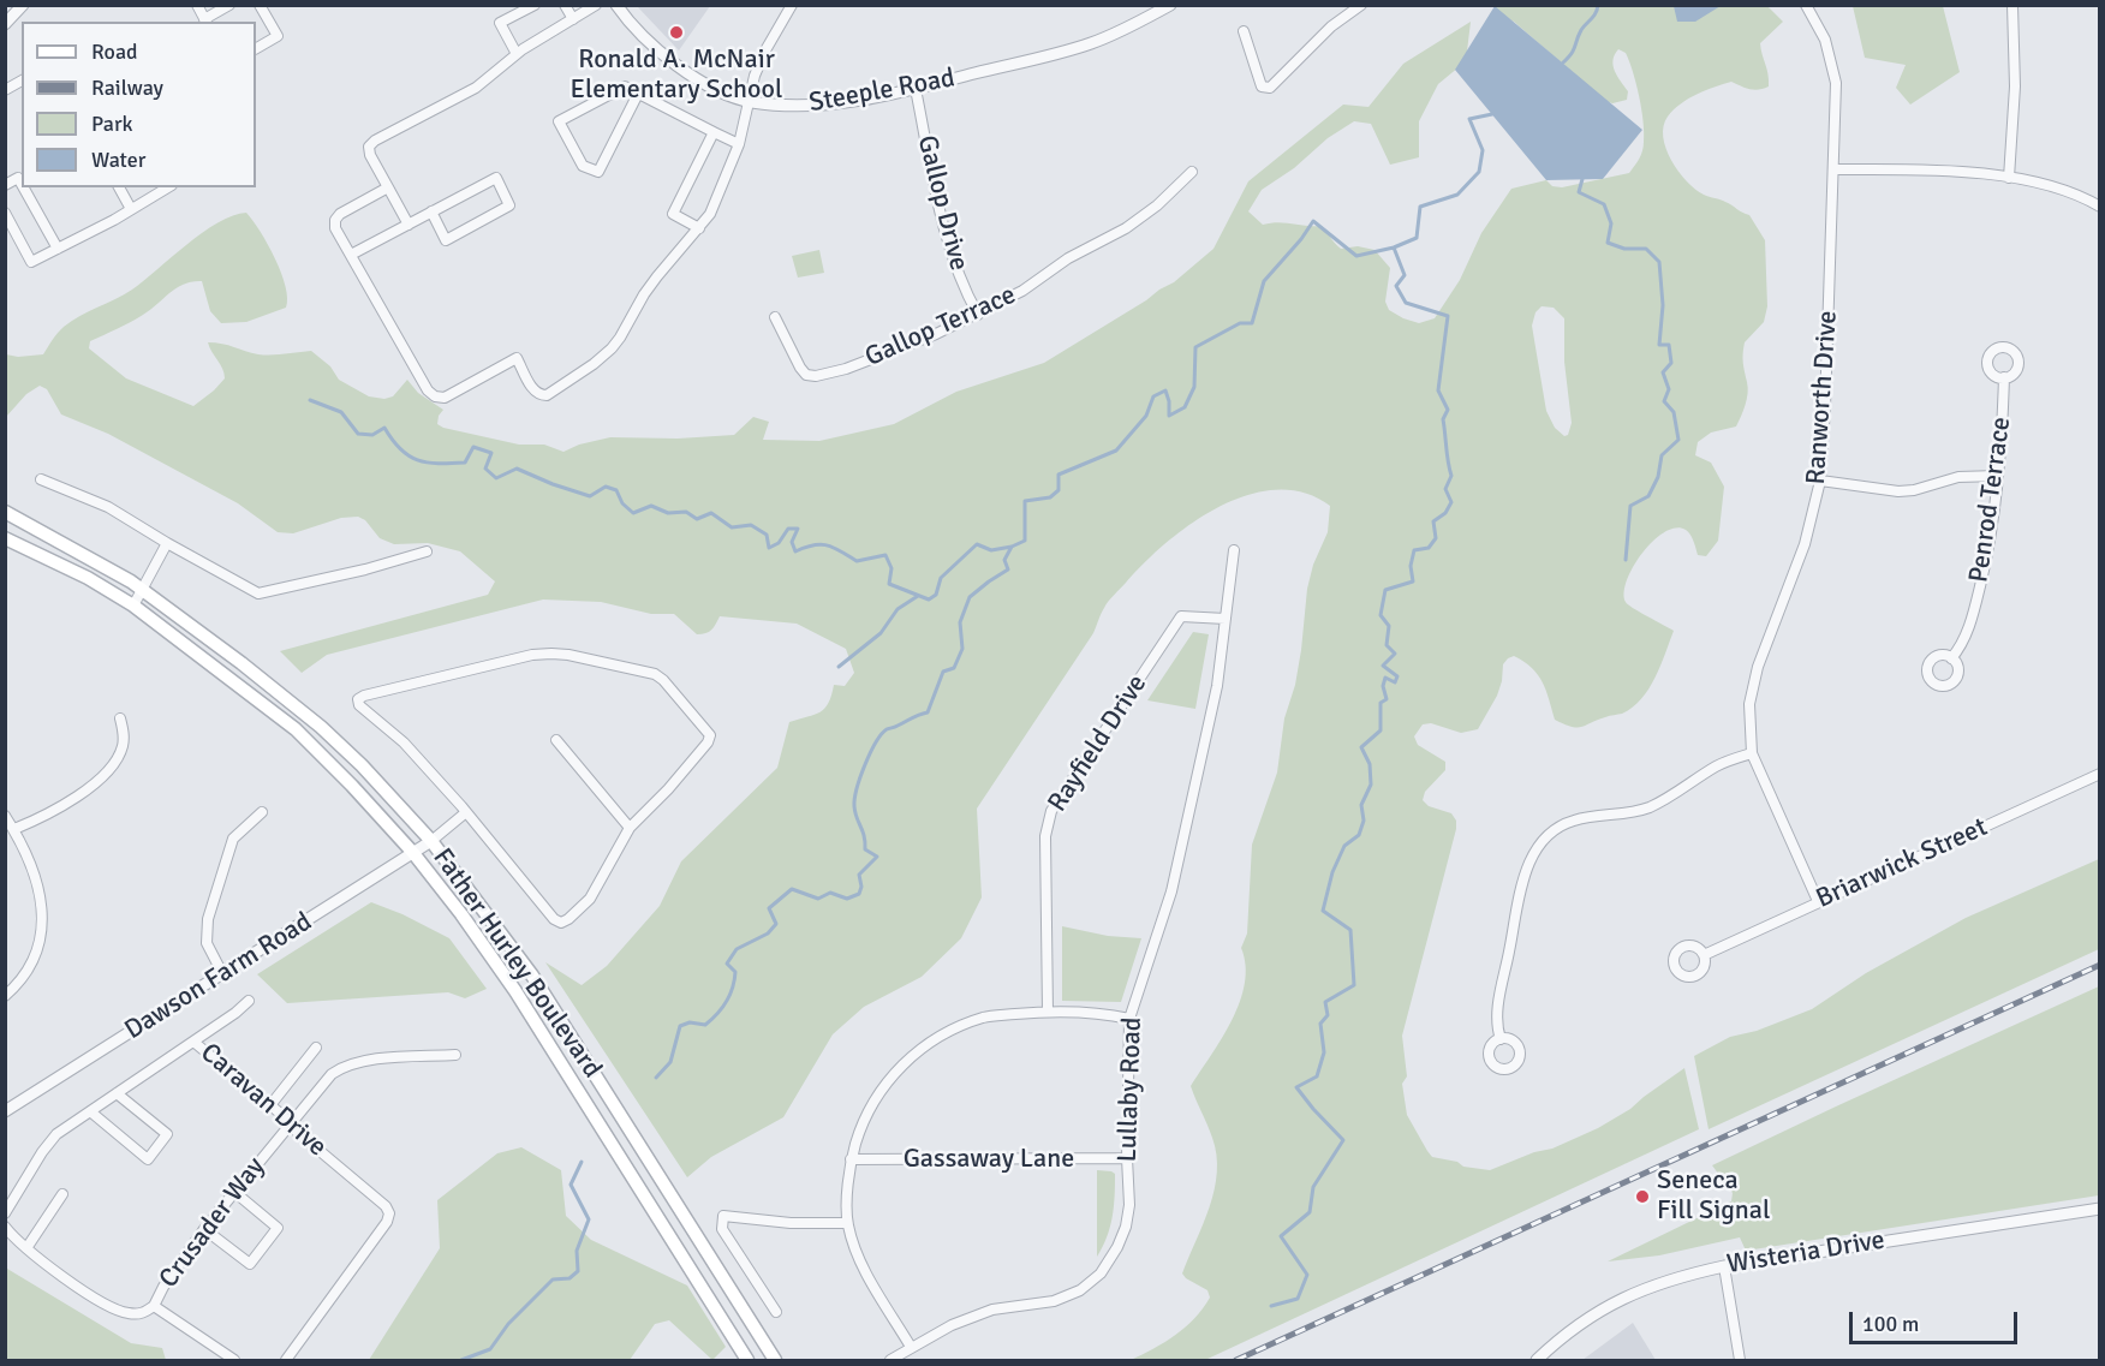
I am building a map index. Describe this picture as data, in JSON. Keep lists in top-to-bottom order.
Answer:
{
  "streets": {
    "main road": ["Father Hurley Boulevard"],
    "street": [
      "Steeple Road",
      "Gallop Drive",
      "Gallop Terrace",
      "Ranworth Drive",
      "Penrod Terrace",
      "Rayfield Drive",
      "Briarwick Street",
      "Dawson Farm Road",
      "Lullaby Road",
      "Caravan Drive",
      "Gassaway Lane",
      "Crusader Way",
      "Wisteria Drive"
    ]
  },
  "crossings": [
    ["Steeple Road", "Gallop Drive"],
    ["Gallop Drive", "Gallop Terrace"],
    ["Ranworth Drive", "Briarwick Street"],
    ["Rayfield Drive", "Lullaby Road"],
    ["Father Hurley Boulevard", "Dawson Farm Road"],
    ["Lullaby Road", "Gassaway Lane"],
    ["Caravan Drive", "Crusader Way"]
  ],
  "places": ["Ronald A. McNair Elementary School", "Seneca Fill Signal"],
  "legend": [
    "Road",
    "Railway",
    "Park",
    "Water"
  ],
  "scale_bar": "100 m"
}
